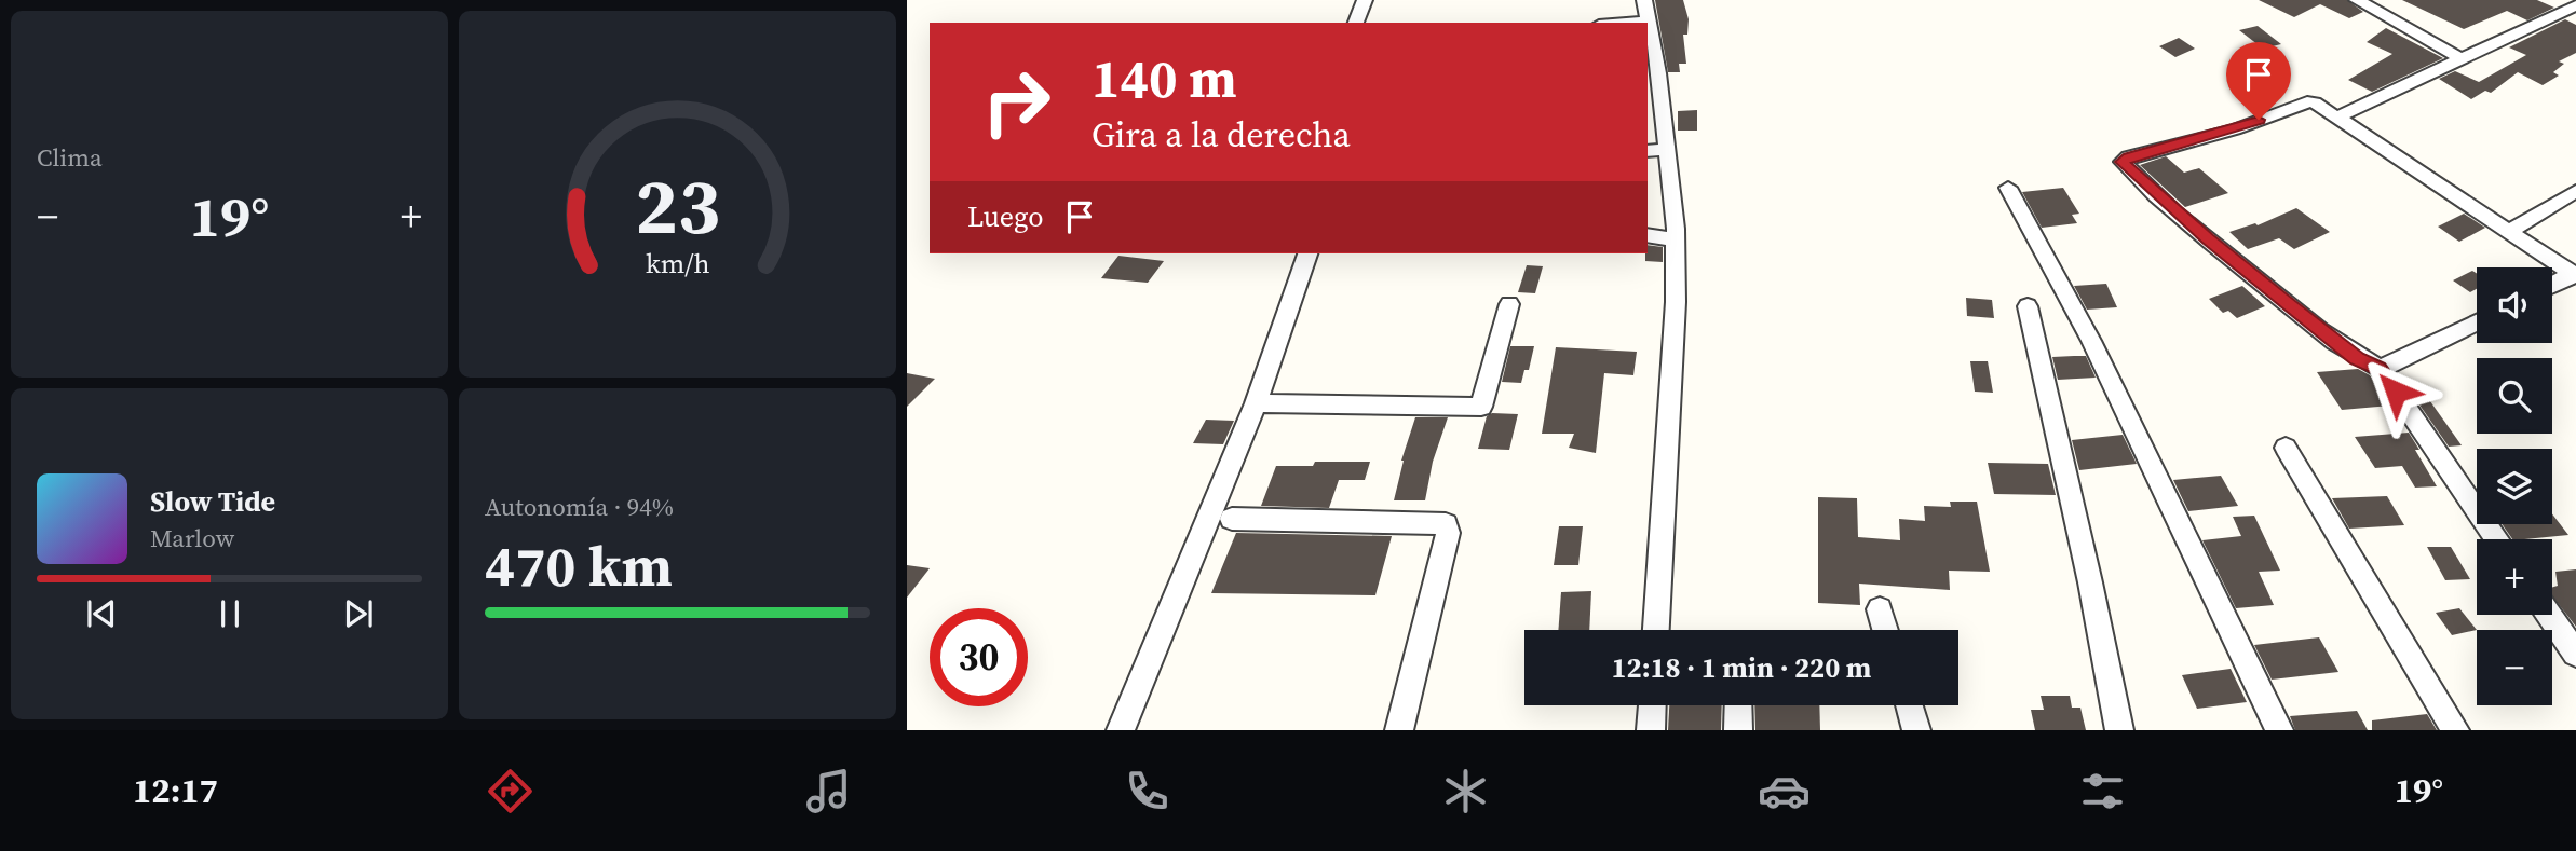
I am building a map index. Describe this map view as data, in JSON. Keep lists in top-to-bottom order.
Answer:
{
  "page": {
    "tile": [
      "Clima",
      ["Autonomía · 94%", "470 km"]
    ],
    "turn": ["140 m", "Gira a la derecha"],
    "then": "Luego",
    "heat": ["−", "19°", "+"],
    "map_buttons": ["+", "−"],
    "song": ["Slow Tide", "Marlow"],
    "limit": "30",
    "trip": "12:18 · 1 min · 220 m",
    "tabs": ["12:17", "19°"],
    "gauge": ["23", "km/h"]
  }
}
